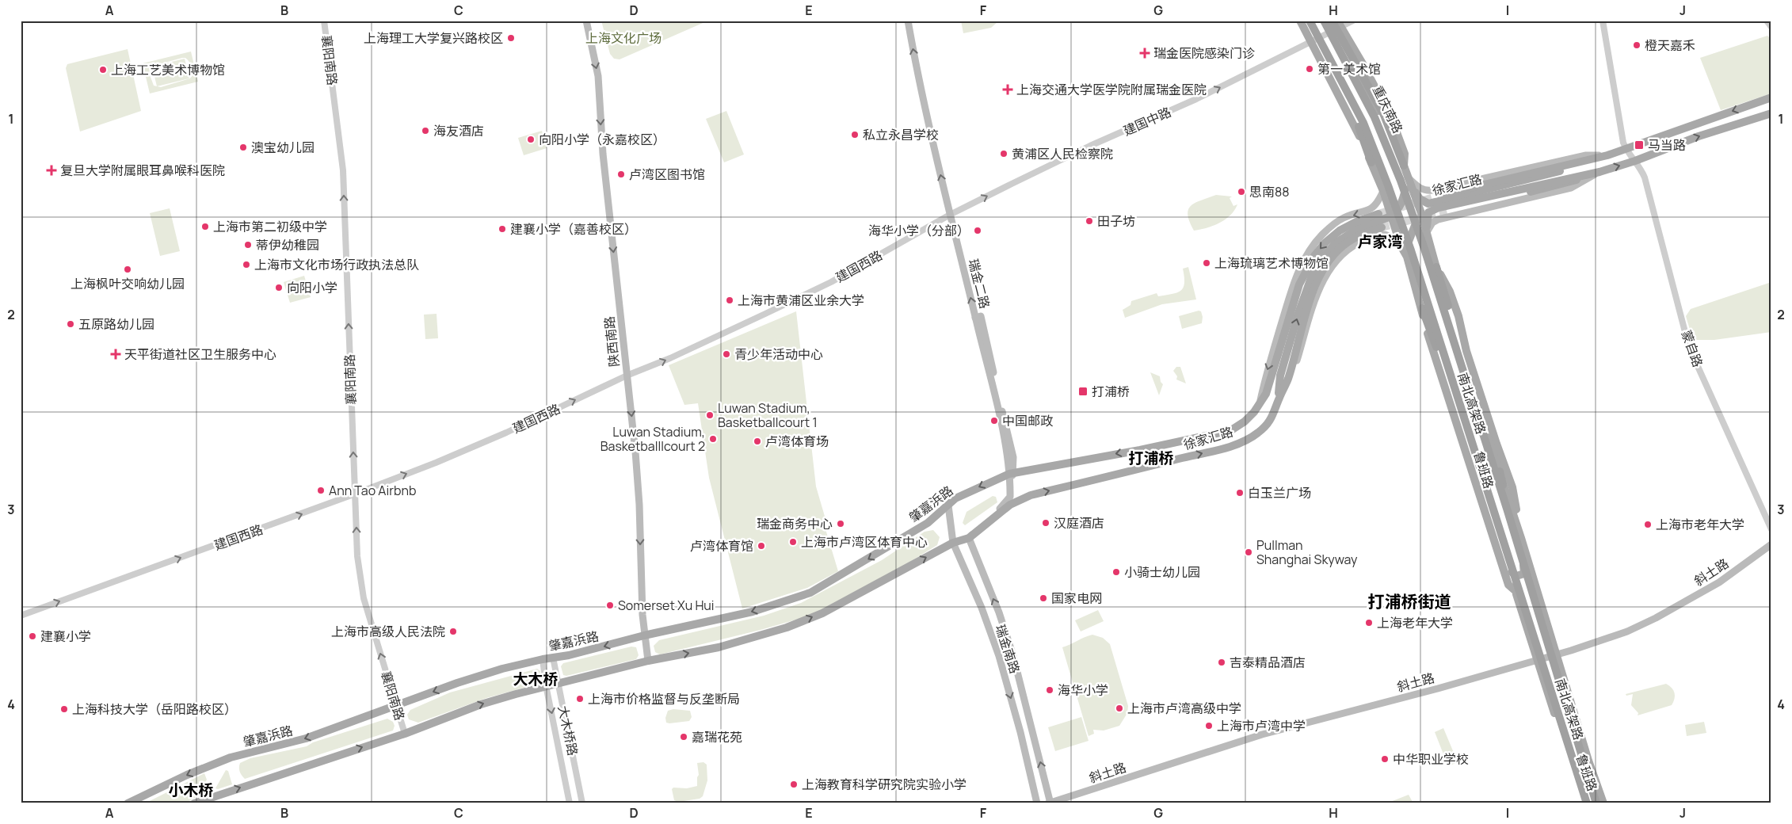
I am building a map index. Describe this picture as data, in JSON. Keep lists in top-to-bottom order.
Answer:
{
  "streets": {
    "highway": ["南北高架路"],
    "main road": [
      "重庆南路",
      "徐家汇路",
      "瑞金二路",
      "陕西南路",
      "鲁班路",
      "肇嘉浜路",
      "斜土路",
      "瑞金南路"
    ],
    "street": [
      "襄阳南路",
      "建国中路",
      "建国西路",
      "蒙自路",
      "大木桥路"
    ]
  },
  "crossings": [
    ["襄阳南路", "建国西路"],
    ["襄阳南路", "肇嘉浜路"],
    ["重庆南路", "建国中路"],
    ["重庆南路", "徐家汇路"],
    ["重庆南路", "鲁班路"],
    ["建国中路", "建国西路"],
    ["徐家汇路", "瑞金二路"],
    ["徐家汇路", "蒙自路"],
    ["徐家汇路", "鲁班路"],
    ["徐家汇路", "肇嘉浜路"],
    ["徐家汇路", "瑞金南路"],
    ["建国西路", "瑞金二路"],
    ["建国西路", "陕西南路"],
    ["瑞金二路", "肇嘉浜路"],
    ["瑞金二路", "瑞金南路"],
    ["陕西南路", "肇嘉浜路"],
    ["南北高架路", "鲁班路"],
    ["鲁班路", "斜土路"],
    ["肇嘉浜路", "瑞金南路"],
    ["肇嘉浜路", "大木桥路"],
    ["斜土路", "瑞金南路"]
  ],
  "one_way": [
    "襄阳南路",
    "建国中路",
    "建国西路",
    "瑞金二路",
    "陕西南路"
  ],
  "districts": [
    "卢家湾",
    "打浦桥",
    "打浦桥街道",
    "大木桥",
    "小木桥"
  ],
  "parks": ["上海文化广场"],
  "places": {
    "other": [
      "上海理工大学复兴路校区",
      "橙天嘉禾",
      "第一美术馆",
      "上海工艺美术博物馆",
      "海友酒店",
      "私立永昌学校",
      "向阳小学（永嘉校区）",
      "澳宝幼儿园",
      "黄浦区人民检察院",
      "卢湾区图书馆",
      "思南88",
      "田子坊",
      "上海市第二初级中学",
      "建襄小学（嘉善校区）",
      "海华小学（分部）",
      "蒂伊幼稚园",
      "上海琉璃艺术博物馆",
      "上海市文化市场行政执法总队",
      "上海枫叶交响幼儿园",
      "向阳小学",
      "上海市黄浦区业余大学",
      "五原路幼儿园",
      "青少年活动中心",
      "Luwan Stadium, Basketballcourt 1",
      "中国邮政",
      "Luwan Stadium, Basketballlcourt 2",
      "卢湾体育场",
      "Ann Tao Airbnb",
      "白玉兰广场",
      "汉庭酒店",
      "瑞金商务中心",
      "上海市老年大学",
      "上海市卢湾区体育中心",
      "卢湾体育馆",
      "Pullman Shanghai Skyway",
      "小骑士幼儿园",
      "国家电网",
      "Somerset Xu Hui",
      "上海老年大学",
      "上海市高级人民法院",
      "建襄小学",
      "吉泰精品酒店",
      "海华小学",
      "上海市价格监督与反垄断局",
      "上海市卢湾高级中学",
      "上海科技大学（岳阳路校区）",
      "上海市卢湾中学",
      "嘉瑞花苑",
      "中华职业学校",
      "上海教育科学研究院实验小学"
    ],
    "health": [
      "瑞金医院感染门诊",
      "上海交通大学医学院附属瑞金医院",
      "复旦大学附属眼耳鼻喉科医院",
      "天平街道社区卫生服务中心"
    ],
    "transit": ["马当路", "打浦桥"]
  },
  "grid": {
    "columns": [
      "A",
      "B",
      "C",
      "D",
      "E",
      "F",
      "G",
      "H",
      "I",
      "J"
    ],
    "rows": [
      "1",
      "2",
      "3",
      "4"
    ]
  }
}
